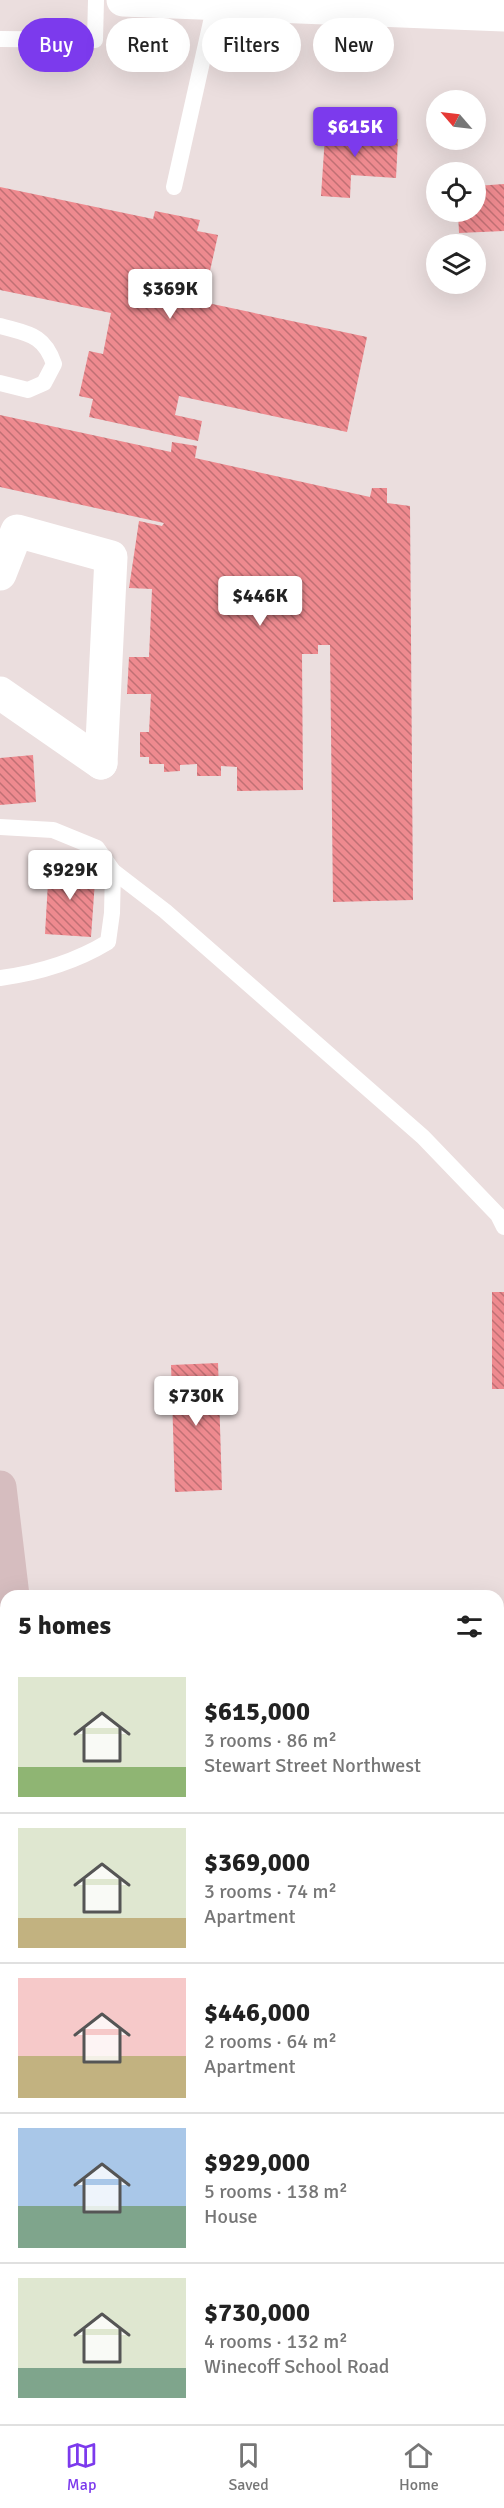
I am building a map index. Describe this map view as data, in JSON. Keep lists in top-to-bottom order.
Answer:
{
  "north": "top left",
  "page": {
    "chip": [
      "Buy",
      "Rent",
      "Filters",
      "New"
    ],
    "price": [
      "$615K",
      "$369K",
      "$446K",
      "$929K",
      "$730K"
    ],
    "heading": "5 homes",
    "list": [
      {
        "name": "$615,000",
        "note": "3 rooms · 86 m² · Stewart Street Northwest"
      },
      {
        "name": "$369,000",
        "note": "3 rooms · 74 m² · Apartment"
      },
      {
        "name": "$446,000",
        "note": "2 rooms · 64 m² · Apartment"
      },
      {
        "name": "$929,000",
        "note": "5 rooms · 138 m² · House"
      },
      {
        "name": "$730,000",
        "note": "4 rooms · 132 m² · Winecoff School Road"
      }
    ],
    "tabs": ["Map", "Saved", "Home"]
  }
}
